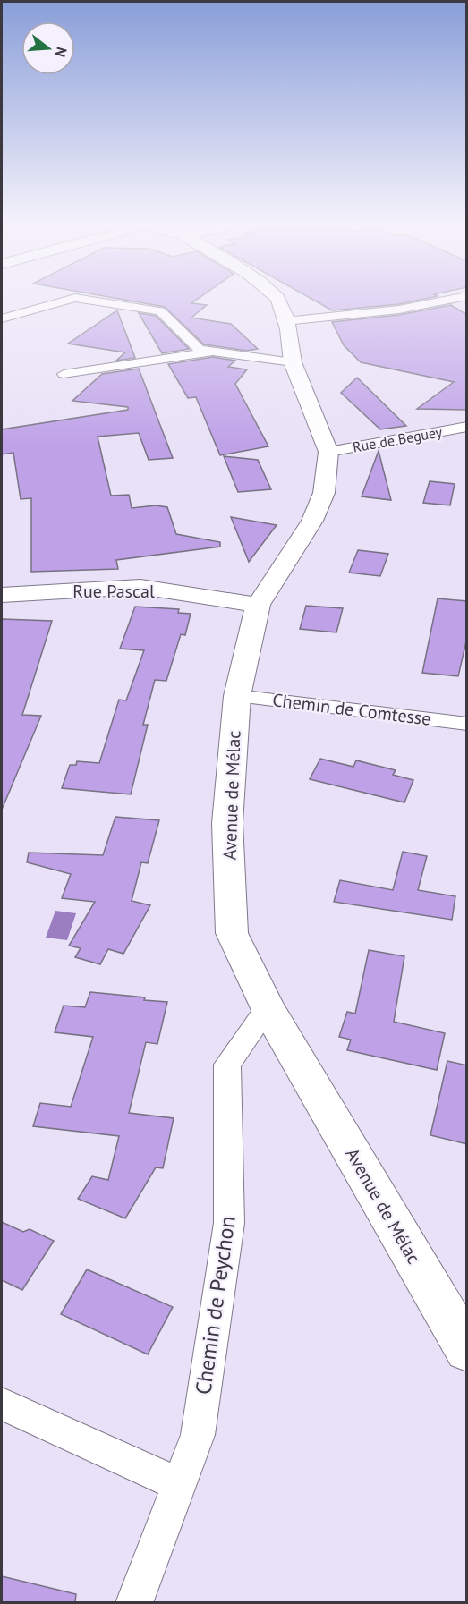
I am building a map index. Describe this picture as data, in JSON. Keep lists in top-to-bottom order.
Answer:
{
  "streets": {
    "street": [
      "Rue de Beguey",
      "Rue Pascal",
      "Chemin de Comtesse",
      "Avenue de Mélac",
      "Chemin de Peychon"
    ]
  },
  "crossings": [
    ["Rue de Beguey", "Avenue de Mélac"],
    ["Rue Pascal", "Avenue de Mélac"],
    ["Chemin de Comtesse", "Avenue de Mélac"],
    ["Avenue de Mélac", "Chemin de Peychon"]
  ],
  "north": "right"
}
